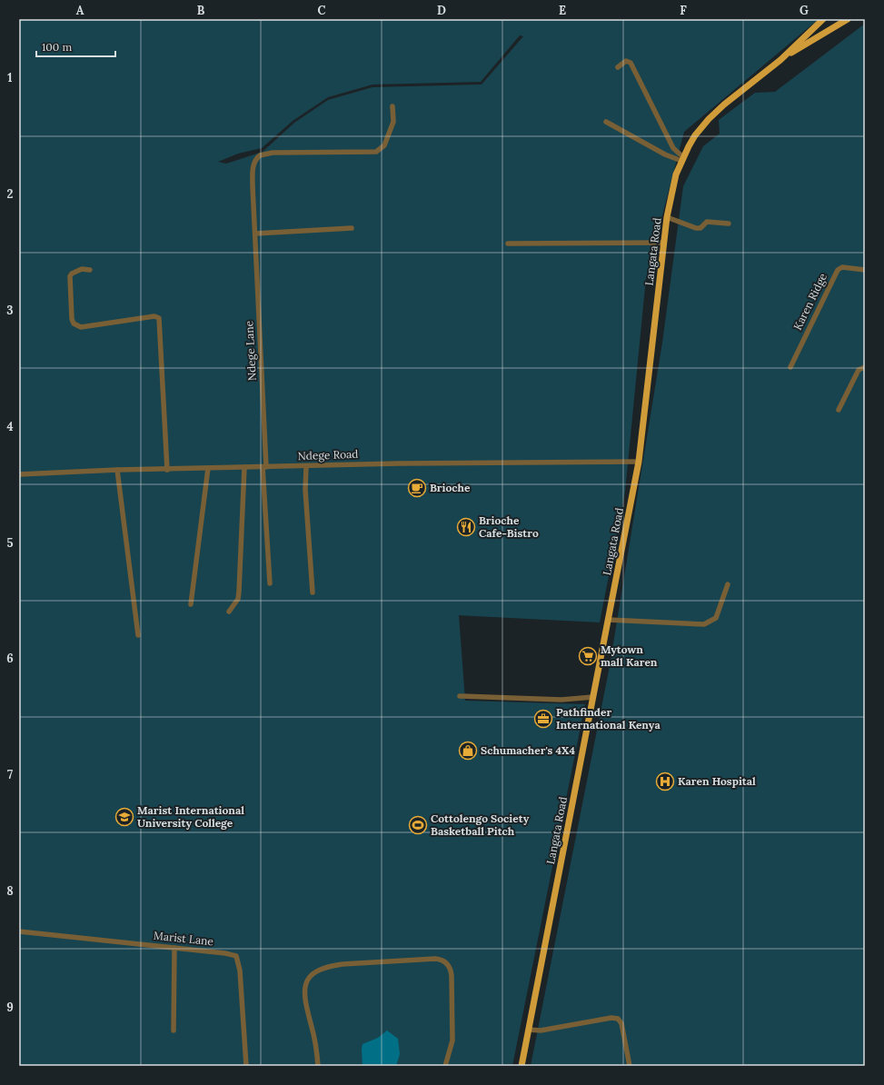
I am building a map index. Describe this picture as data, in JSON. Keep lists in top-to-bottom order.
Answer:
{
  "streets": {
    "main road": ["Langata Road"],
    "street": [
      "Karen Ridge",
      "Ndege Lane",
      "Ndege Road",
      "Marist Lane"
    ]
  },
  "crossings": [
    ["Langata Road", "Ndege Road"],
    ["Ndege Lane", "Ndege Road"]
  ],
  "places": {
    "cafe": ["Brioche"],
    "restaurant": ["Brioche Cafe-Bistro"],
    "supermarket": ["Mytown mall Karen"],
    "office": ["Pathfinder International Kenya"],
    "shop": ["Schumacher's 4X4"],
    "hospital": ["Karen Hospital"],
    "school or university": ["Marist International University College"],
    "sports": ["Cottolengo Society Basketball Pitch"]
  },
  "scale_bar": "100 m",
  "grid": {
    "columns": [
      "A",
      "B",
      "C",
      "D",
      "E",
      "F",
      "G"
    ],
    "rows": [
      "1",
      "2",
      "3",
      "4",
      "5",
      "6",
      "7",
      "8",
      "9"
    ]
  }
}
